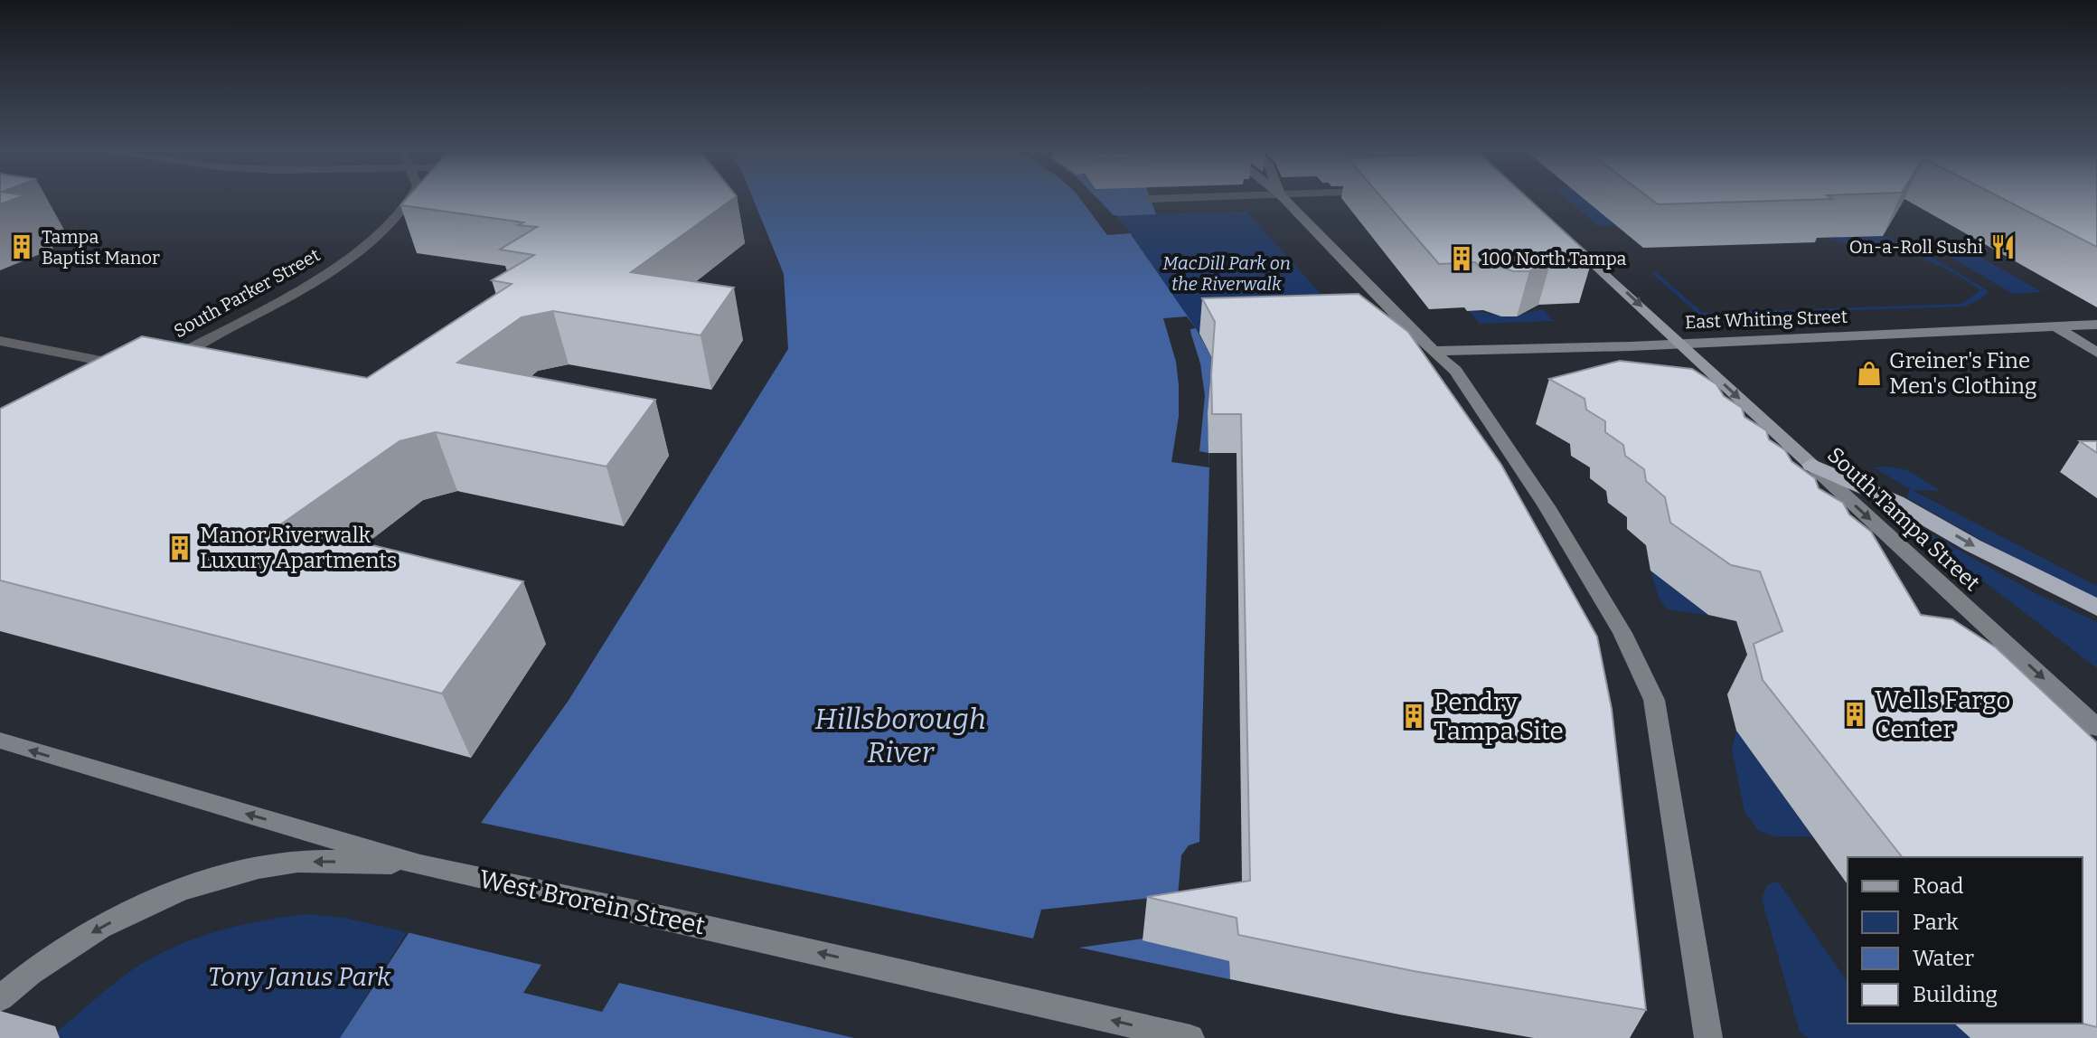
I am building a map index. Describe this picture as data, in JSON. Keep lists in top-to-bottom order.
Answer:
{
  "streets": {
    "main road": ["South Tampa Street"],
    "street": ["South Parker Street", "East Whiting Street", "West Brorein Street"]
  },
  "crossings": [
    ["East Whiting Street", "South Tampa Street"]
  ],
  "one_way": ["South Tampa Street", "West Brorein Street"],
  "water": ["Hillsborough River"],
  "parks": ["MacDill Park on the Riverwalk", "Tony Janus Park"],
  "places": {
    "building": [
      "Tampa Baptist Manor",
      "100 North Tampa",
      "Manor Riverwalk Luxury Apartments",
      "Wells Fargo Center",
      "Pendry Tampa Site"
    ],
    "restaurant": ["On-a-Roll Sushi"],
    "shop": ["Greiner's Fine Men's Clothing"]
  },
  "legend": [
    "Road",
    "Park",
    "Water",
    "Building"
  ]
}
